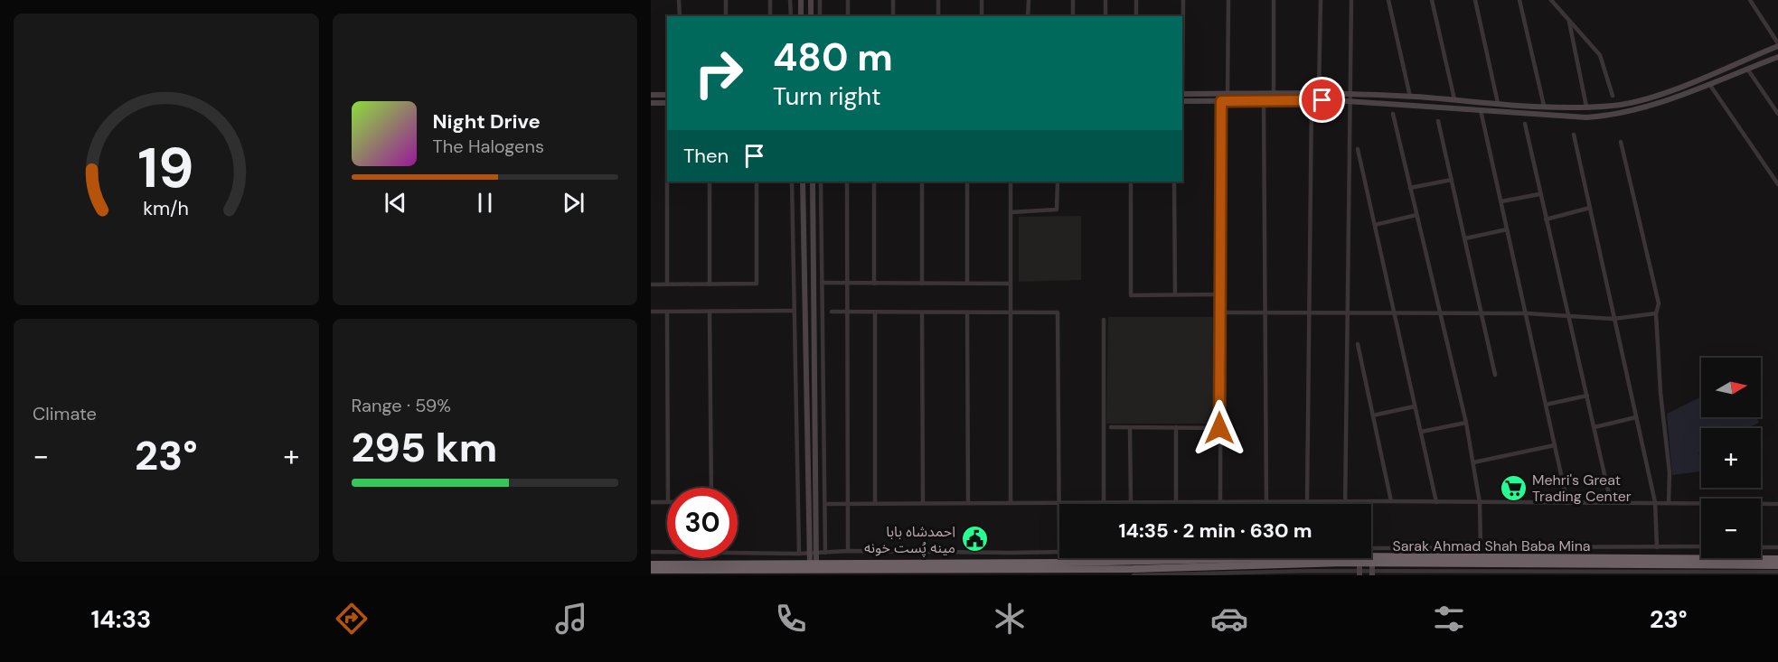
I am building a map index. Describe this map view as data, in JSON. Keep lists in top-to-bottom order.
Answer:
{
  "streets": {
    "highway": ["Sarak Ahmad Shah Baba Mina"]
  },
  "places": {
    "supermarket": ["Mehri's Great Trading Center"],
    "public building": ["احمدشاه بابا مینه پُست خونه"]
  },
  "north": "right",
  "page": {
    "turn": ["480 m", "Turn right"],
    "song": ["Night Drive", "The Halogens"],
    "then": "Then",
    "tile": [
      "Climate",
      ["Range · 59%", "295 km"]
    ],
    "map_buttons": ["+", "−"],
    "heat": ["−", "23°", "+"],
    "limit": "30",
    "trip": "14:35 · 2 min · 630 m",
    "tabs": ["14:33", "23°"],
    "gauge": ["19", "km/h"]
  }
}
